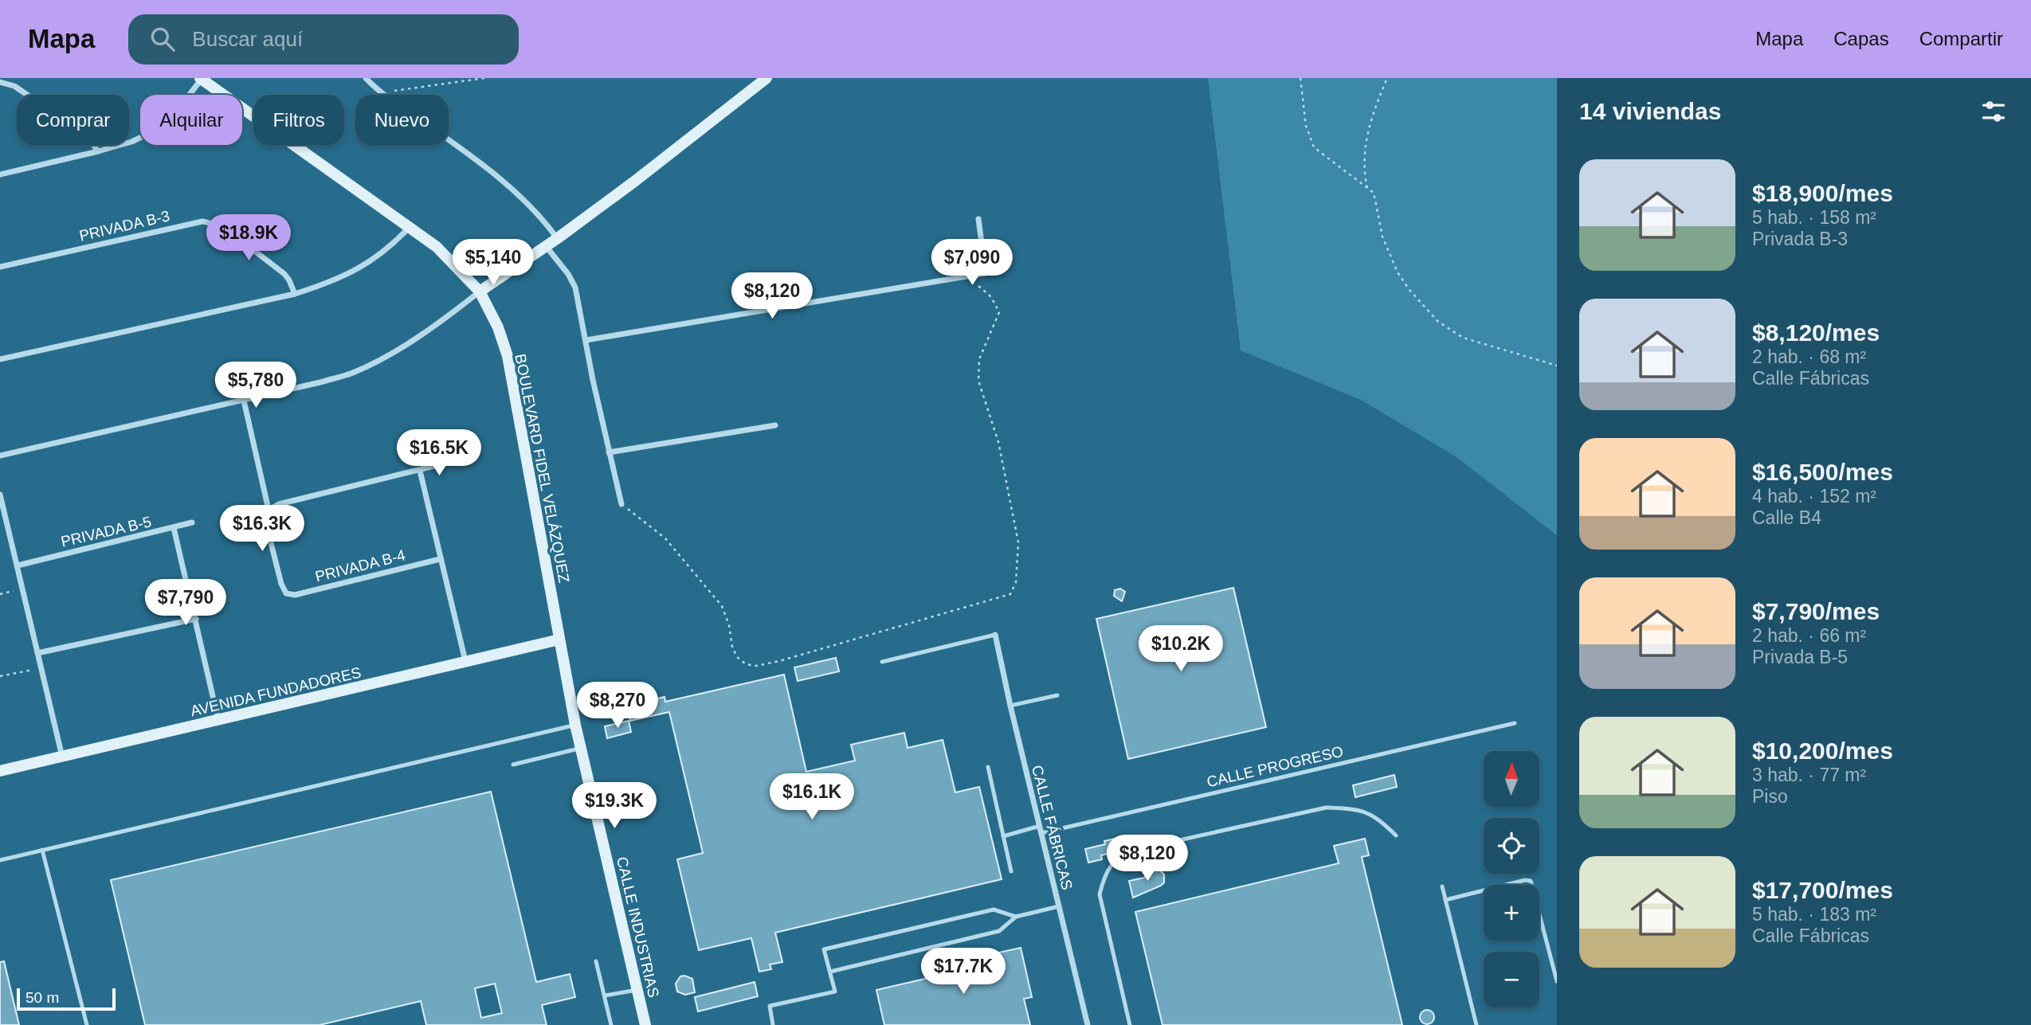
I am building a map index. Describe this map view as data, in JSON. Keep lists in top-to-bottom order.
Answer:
{
  "streets": {
    "street": [
      "PRIVADA B-3",
      "BOULEVARD FIDEL VELÁZQUEZ",
      "PRIVADA B-5",
      "PRIVADA B-4",
      "AVENIDA FUNDADORES",
      "CALLE FÁBRICAS",
      "CALLE INDUSTRIAS"
    ],
    "lane": ["CALLE PROGRESO"]
  },
  "crossings": [
    ["BOULEVARD FIDEL VELÁZQUEZ", "AVENIDA FUNDADORES"],
    ["BOULEVARD FIDEL VELÁZQUEZ", "CALLE INDUSTRIAS"],
    ["PRIVADA B-5", "AVENIDA FUNDADORES"],
    ["AVENIDA FUNDADORES", "CALLE INDUSTRIAS"],
    ["CALLE PROGRESO", "CALLE FÁBRICAS"]
  ],
  "scale_bar": "50 m",
  "north": "top",
  "page": {
    "header": "Mapa",
    "search": "Buscar aquí",
    "nav": ["Mapa", "Capas", "Compartir"],
    "heading": "14 viviendas",
    "chip": [
      "Comprar",
      "Alquilar",
      "Filtros",
      "Nuevo"
    ],
    "list": [
      {
        "name": "$18,900/mes",
        "note": "5 hab. · 158 m² · Privada B-3"
      },
      {
        "name": "$8,120/mes",
        "note": "2 hab. · 68 m² · Calle Fábricas"
      },
      {
        "name": "$16,500/mes",
        "note": "4 hab. · 152 m² · Calle B4"
      },
      {
        "name": "$7,790/mes",
        "note": "2 hab. · 66 m² · Privada B-5"
      },
      {
        "name": "$10,200/mes",
        "note": "3 hab. · 77 m² · Piso"
      },
      {
        "name": "$17,700/mes",
        "note": "5 hab. · 183 m² · Calle Fábricas"
      }
    ],
    "price": [
      "$18.9K",
      "$5,140",
      "$7,090",
      "$8,120",
      "$5,780",
      "$16.5K",
      "$16.3K",
      "$7,790",
      "$10.2K",
      "$8,270",
      "$16.1K",
      "$19.3K",
      "$8,120",
      "$17.7K"
    ],
    "map_buttons": ["+", "−"],
    "scale": "50 m"
  }
}
